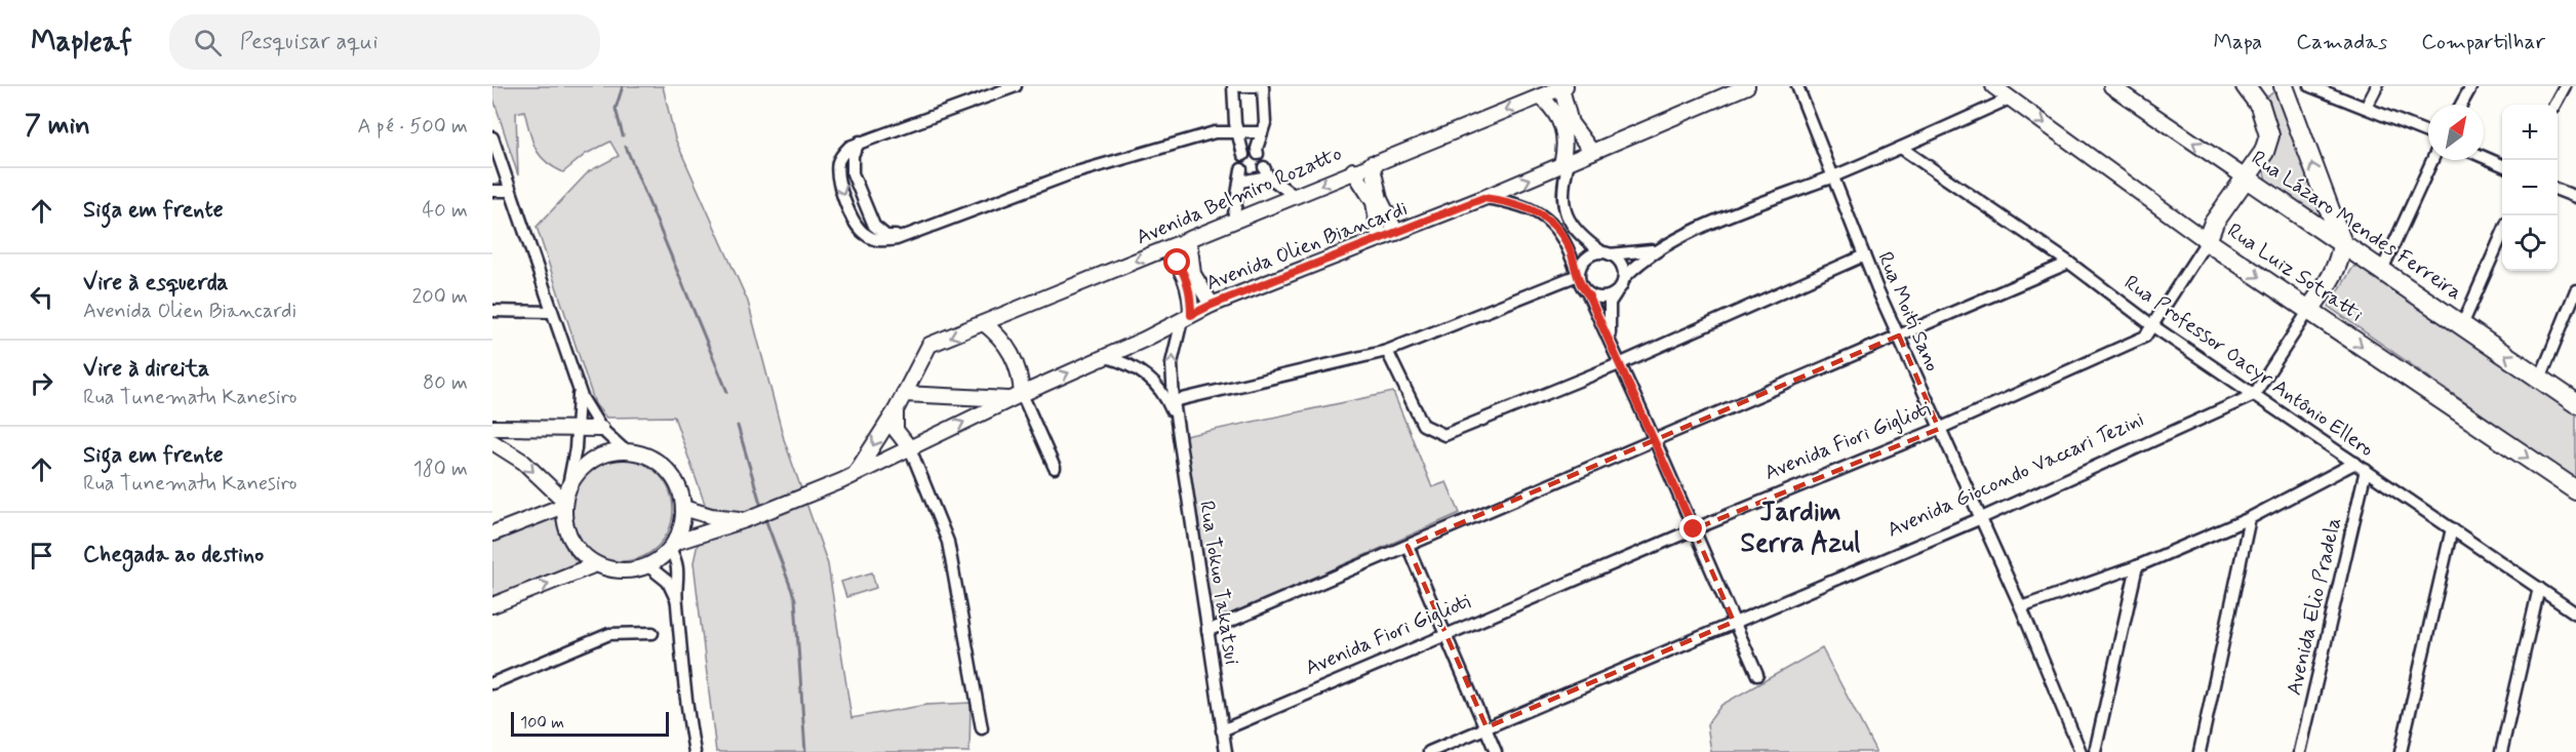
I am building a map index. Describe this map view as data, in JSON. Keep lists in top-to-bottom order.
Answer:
{
  "streets": {
    "main road": ["Rua Lázaro Mendes Ferreira", "Rua Luiz Sotratti", "Avenida Fiori Giglioti"],
    "street": [
      "Avenida Belmiro Rozatto",
      "Avenida Olien Biancardi",
      "Rua Moiti Sano",
      "Rua Professor Oacyr Antônio Ellero",
      "Avenida Giocondo Vaccari Tezini",
      "Rua Tokuo Takatsui",
      "Avenida Elio Pradela"
    ]
  },
  "crossings": [
    ["Rua Lázaro Mendes Ferreira", "Avenida Fiori Giglioti"],
    ["Avenida Olien Biancardi", "Rua Tokuo Takatsui"],
    ["Rua Luiz Sotratti", "Avenida Fiori Giglioti"],
    ["Rua Moiti Sano", "Avenida Fiori Giglioti"],
    ["Rua Moiti Sano", "Avenida Giocondo Vaccari Tezini"],
    ["Rua Professor Oacyr Antônio Ellero", "Avenida Fiori Giglioti"],
    ["Rua Professor Oacyr Antônio Ellero", "Avenida Giocondo Vaccari Tezini"],
    ["Rua Professor Oacyr Antônio Ellero", "Avenida Elio Pradela"],
    ["Avenida Fiori Giglioti", "Rua Tokuo Takatsui"]
  ],
  "one_way": ["Rua Lázaro Mendes Ferreira", "Rua Luiz Sotratti"],
  "districts": ["Jardim Serra Azul"],
  "scale_bar": "100 m",
  "north": "top right",
  "page": {
    "header": "Mapleaf",
    "search": "Pesquisar aqui",
    "nav": ["Mapa", "Camadas", "Compartilhar"],
    "heading": ["7 min", "A pé · 500 m"],
    "map_buttons": ["+", "−"],
    "list": [
      ["Siga em frente", "40 m"],
      ["Vire à esquerda", "Avenida Olien Biancardi", "200 m"],
      ["Vire à direita", "Rua Tunematu Kanesiro", "80 m"],
      ["Siga em frente", "Rua Tunematu Kanesiro", "180 m"],
      "Chegada ao destino"
    ],
    "scale": "100 m"
  }
}
